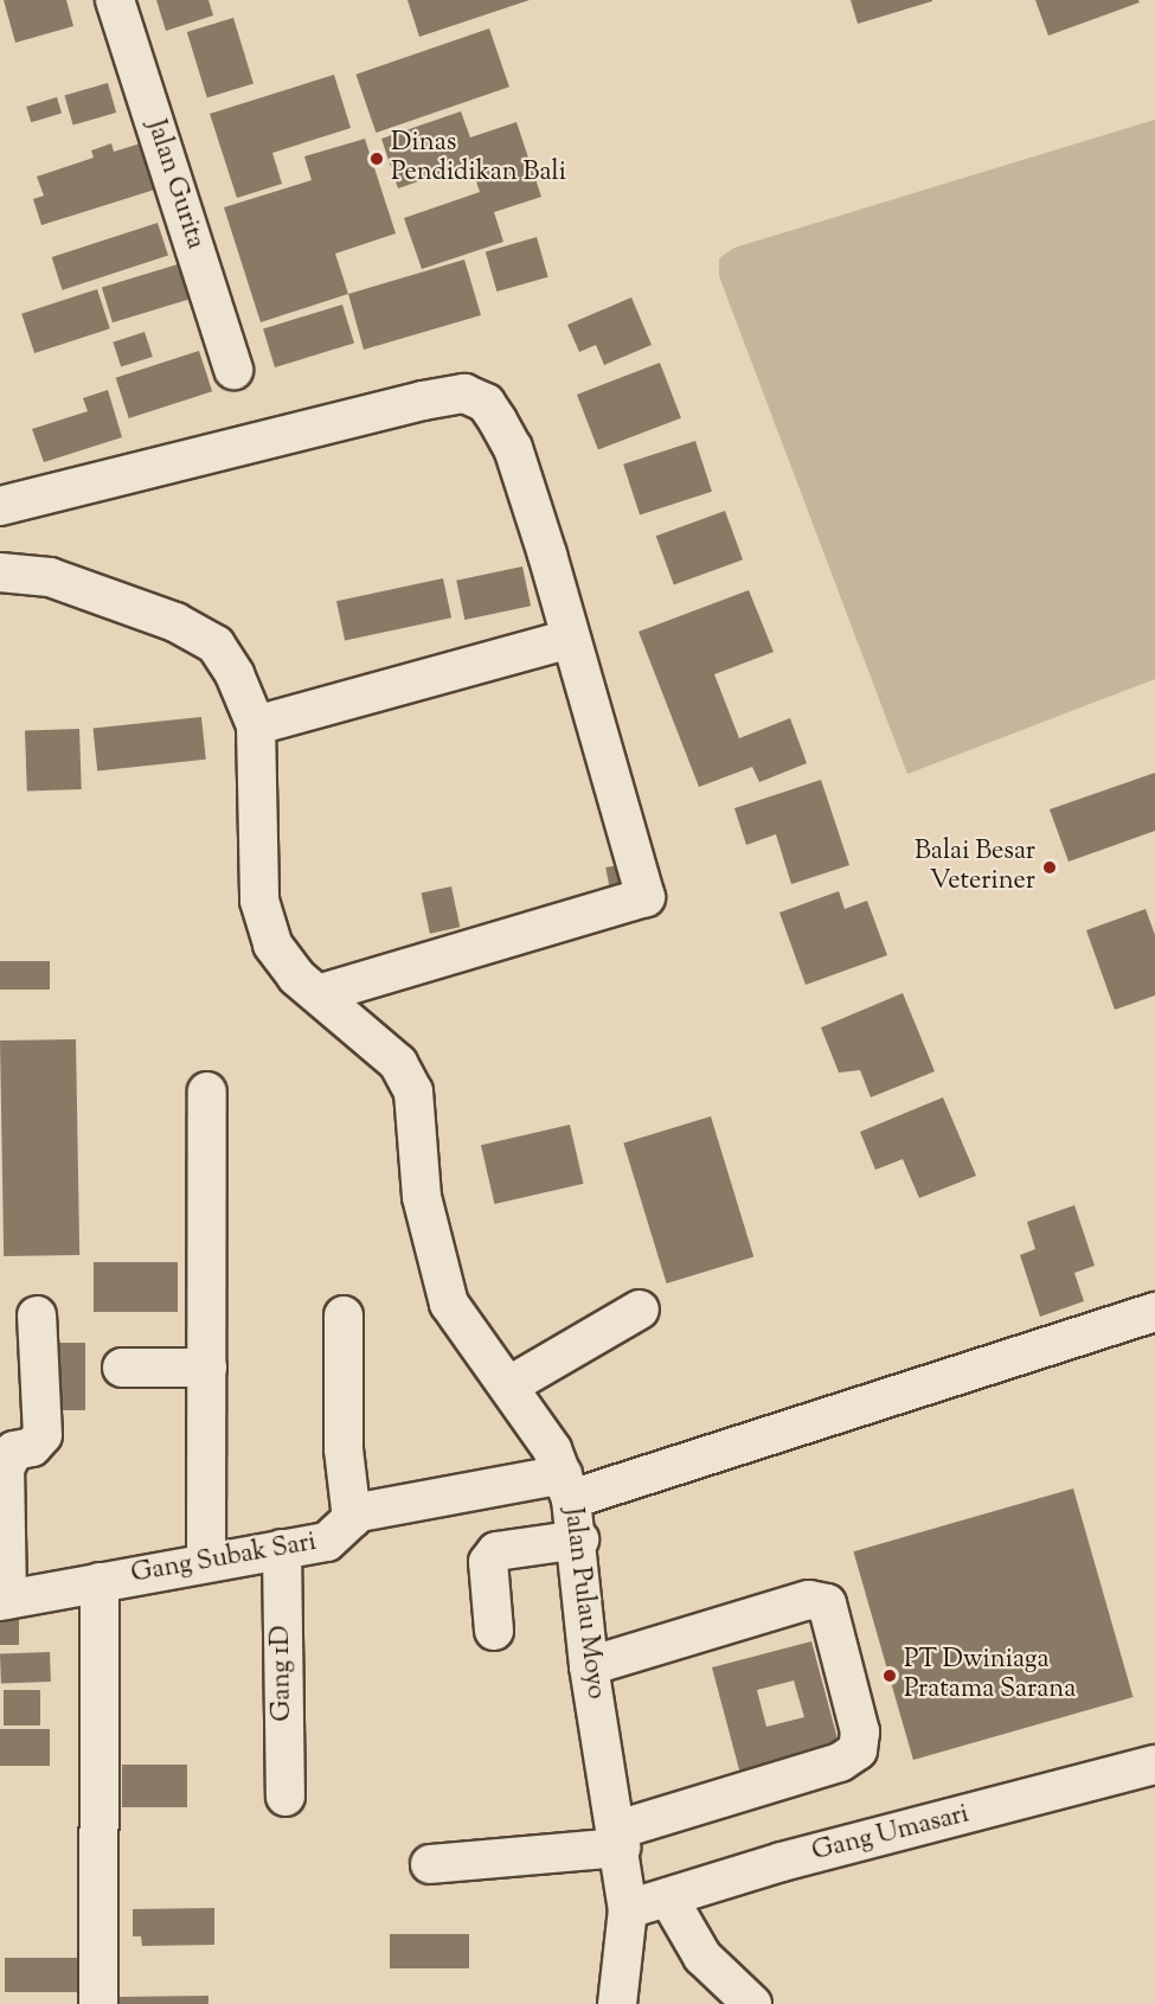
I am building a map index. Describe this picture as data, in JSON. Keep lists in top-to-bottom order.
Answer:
{
  "streets": {
    "street": [
      "Jalan Gurita",
      "Gang Subak Sari",
      "Jalan Pulau Moyo",
      "Gang 1D",
      "Gang Umasari"
    ]
  },
  "crossings": [
    ["Gang Subak Sari", "Jalan Pulau Moyo"],
    ["Gang Subak Sari", "Gang 1D"],
    ["Jalan Pulau Moyo", "Gang Umasari"]
  ],
  "places": ["Dinas Pendidikan Bali", "Balai Besar Veteriner", "PT Dwiniaga Pratama Sarana"]
}
